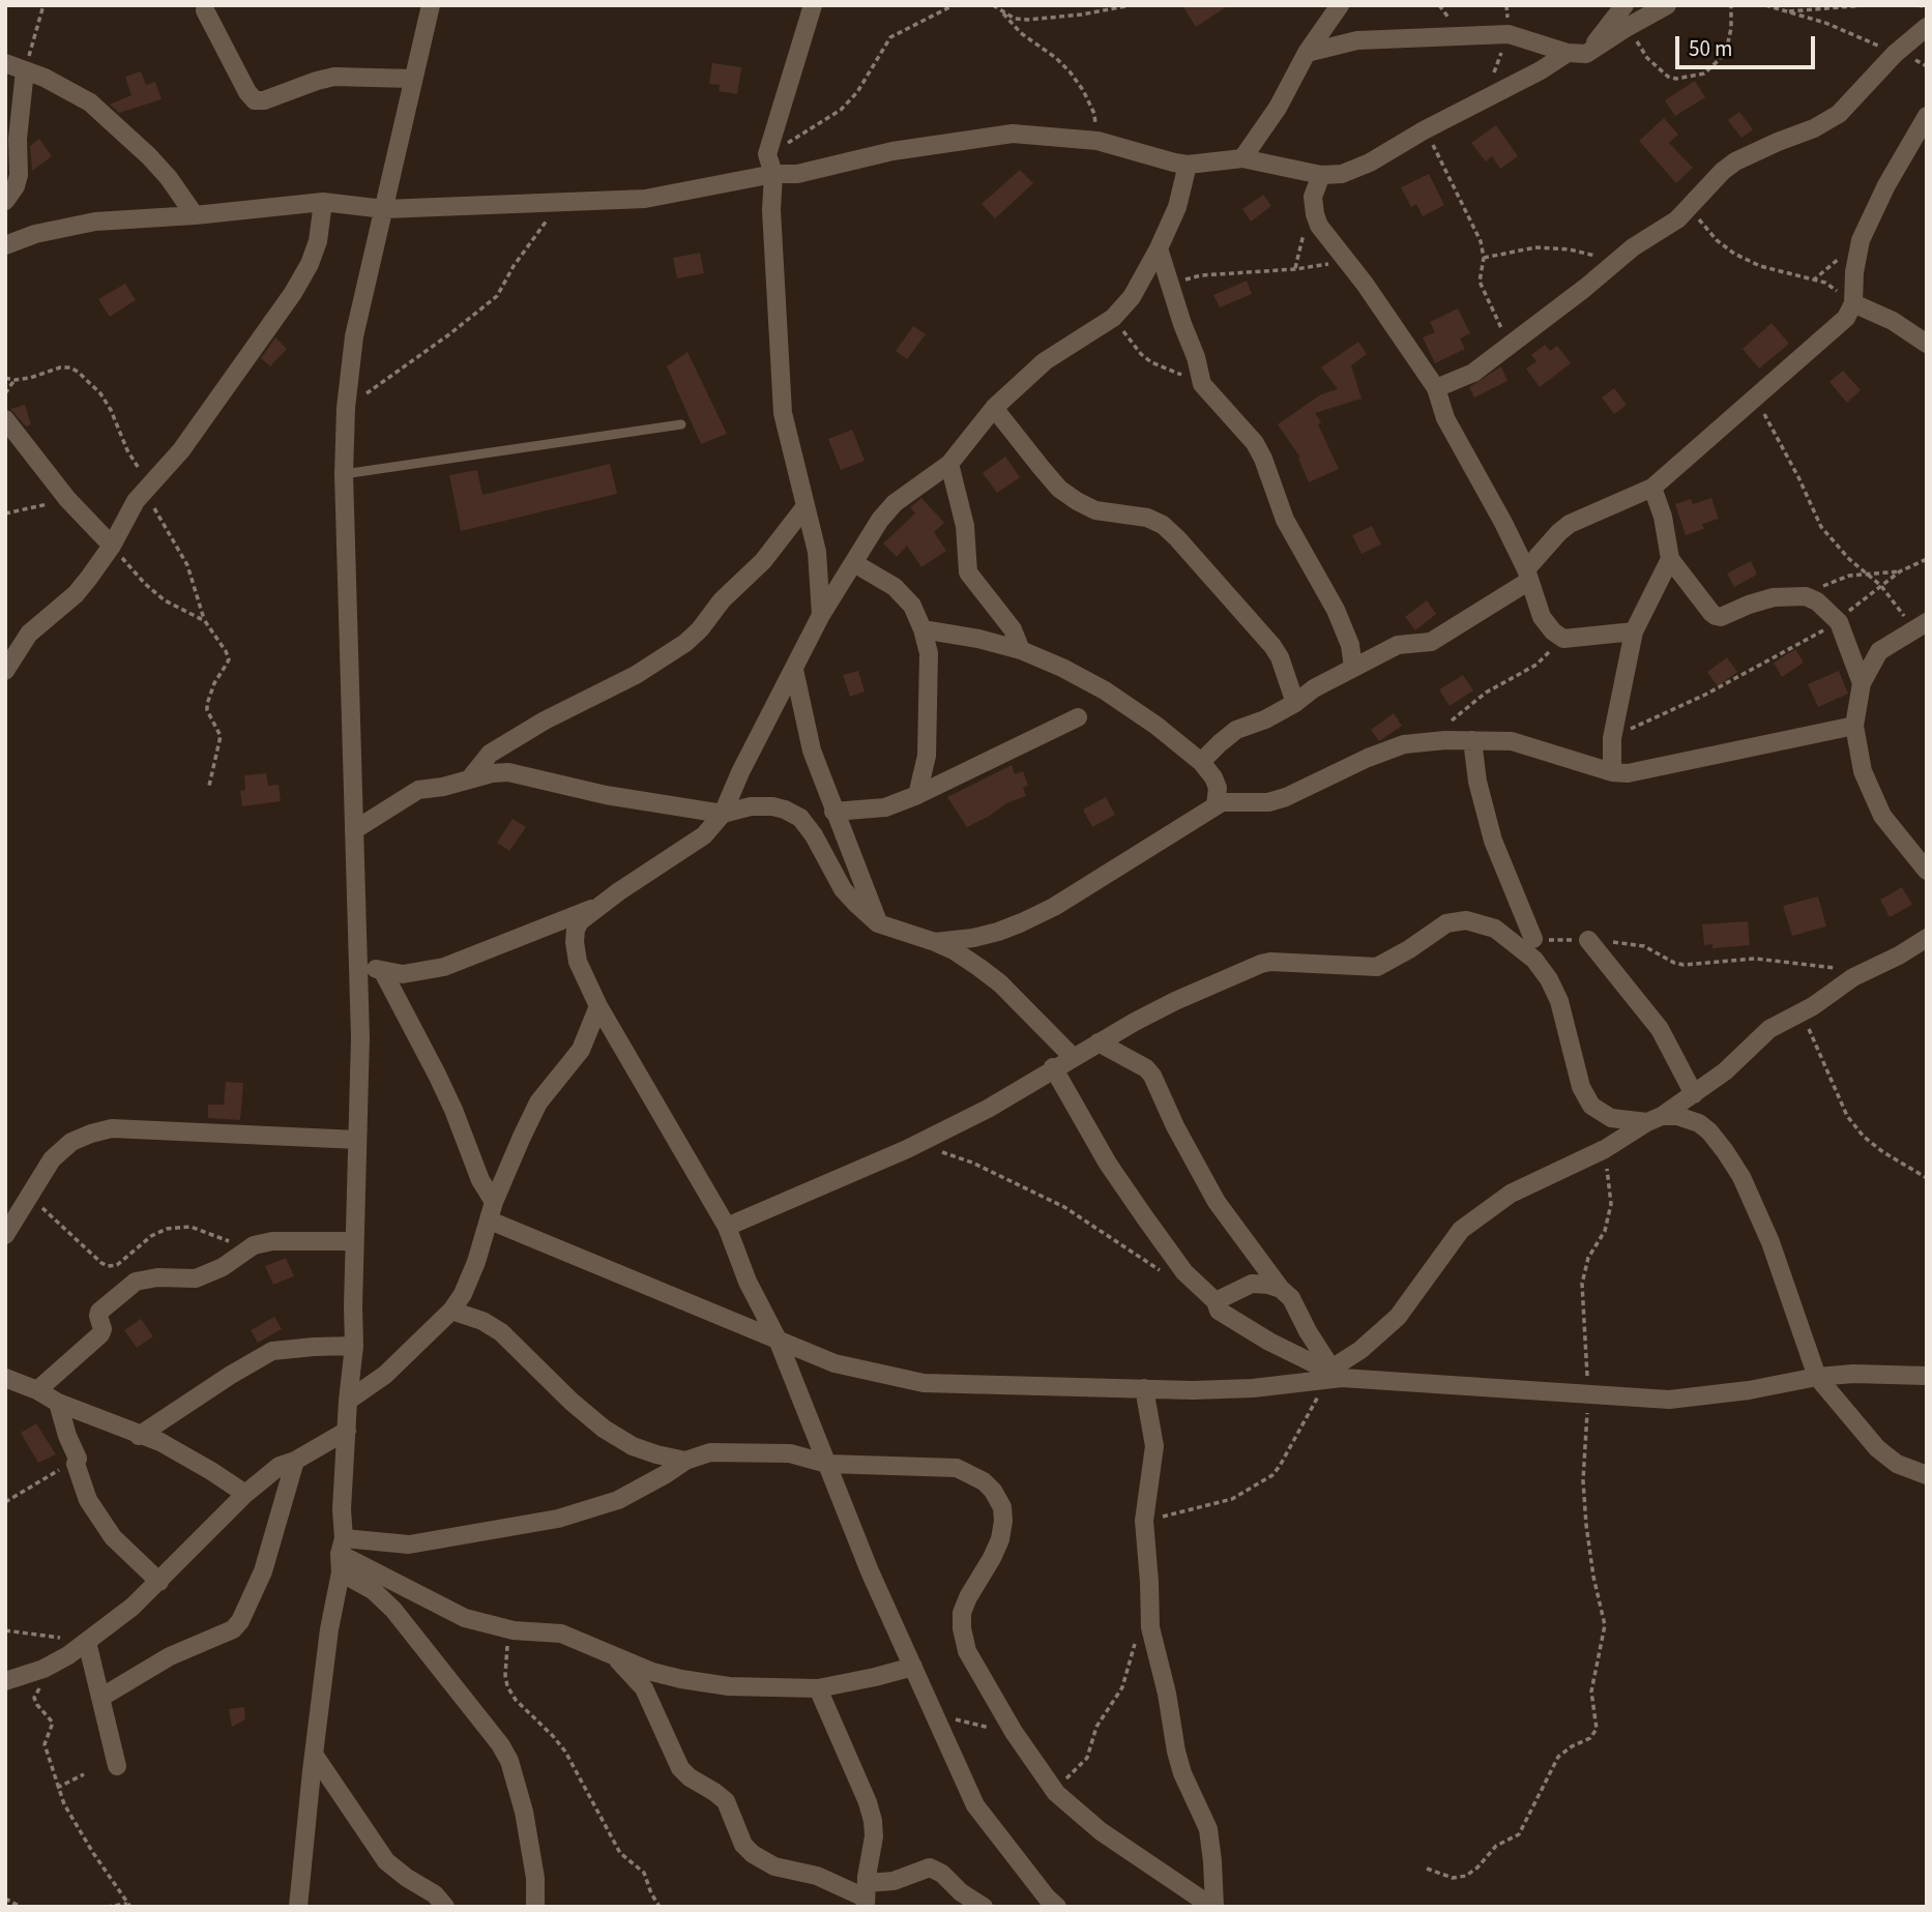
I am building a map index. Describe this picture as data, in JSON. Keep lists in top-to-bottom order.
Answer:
{
  "scale_bar": "50 m"
}
